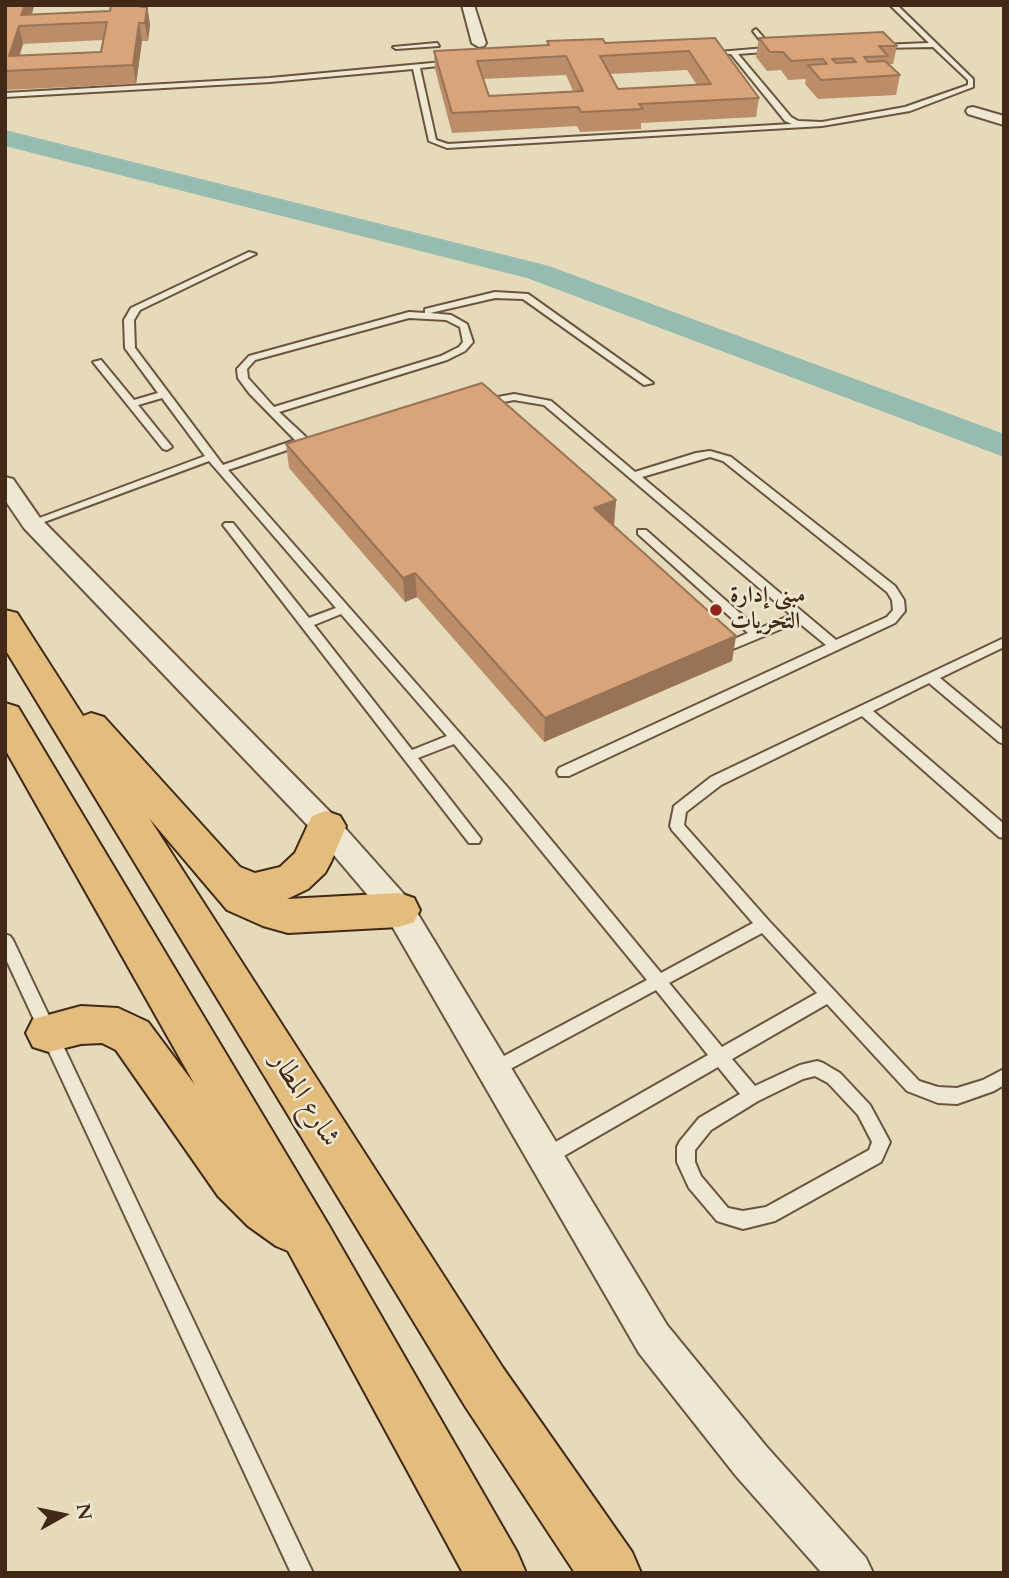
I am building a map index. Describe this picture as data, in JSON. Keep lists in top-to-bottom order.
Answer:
{
  "streets": {
    "main road": ["شارع المطار"]
  },
  "places": ["مبنى إدارة التحريات"],
  "north": "right"
}
